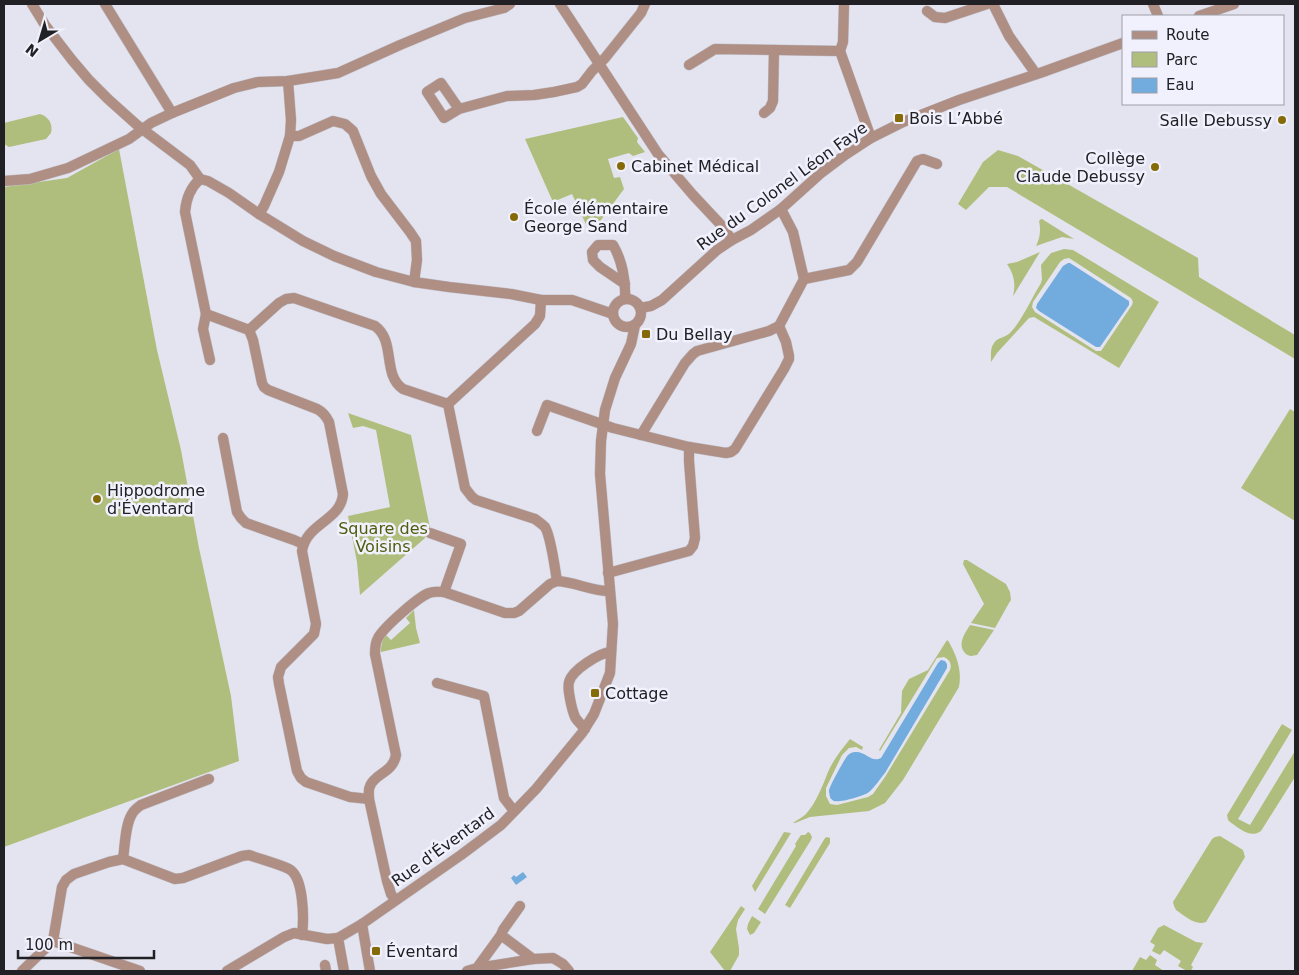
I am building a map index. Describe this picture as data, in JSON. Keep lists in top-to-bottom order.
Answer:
{
  "streets": {
    "street": ["Rue du Colonel Léon Faye", "Rue d'Éventard"]
  },
  "crossings": [
    ["Rue du Colonel Léon Faye", "Rue d'Éventard"]
  ],
  "parks": ["Square des Voisins"],
  "places": {
    "transit": [
      "Bois L’Abbé",
      "Du Bellay",
      "Cottage",
      "Éventard"
    ],
    "other": [
      "Salle Debussy",
      "Cabinet Médical",
      "Collège Claude Debussy",
      "École élémentaire George Sand",
      "Hippodrome d'Éventard"
    ]
  },
  "legend": ["Route", "Parc", "Eau"],
  "scale_bar": "100 m",
  "north": "bottom left"
}
